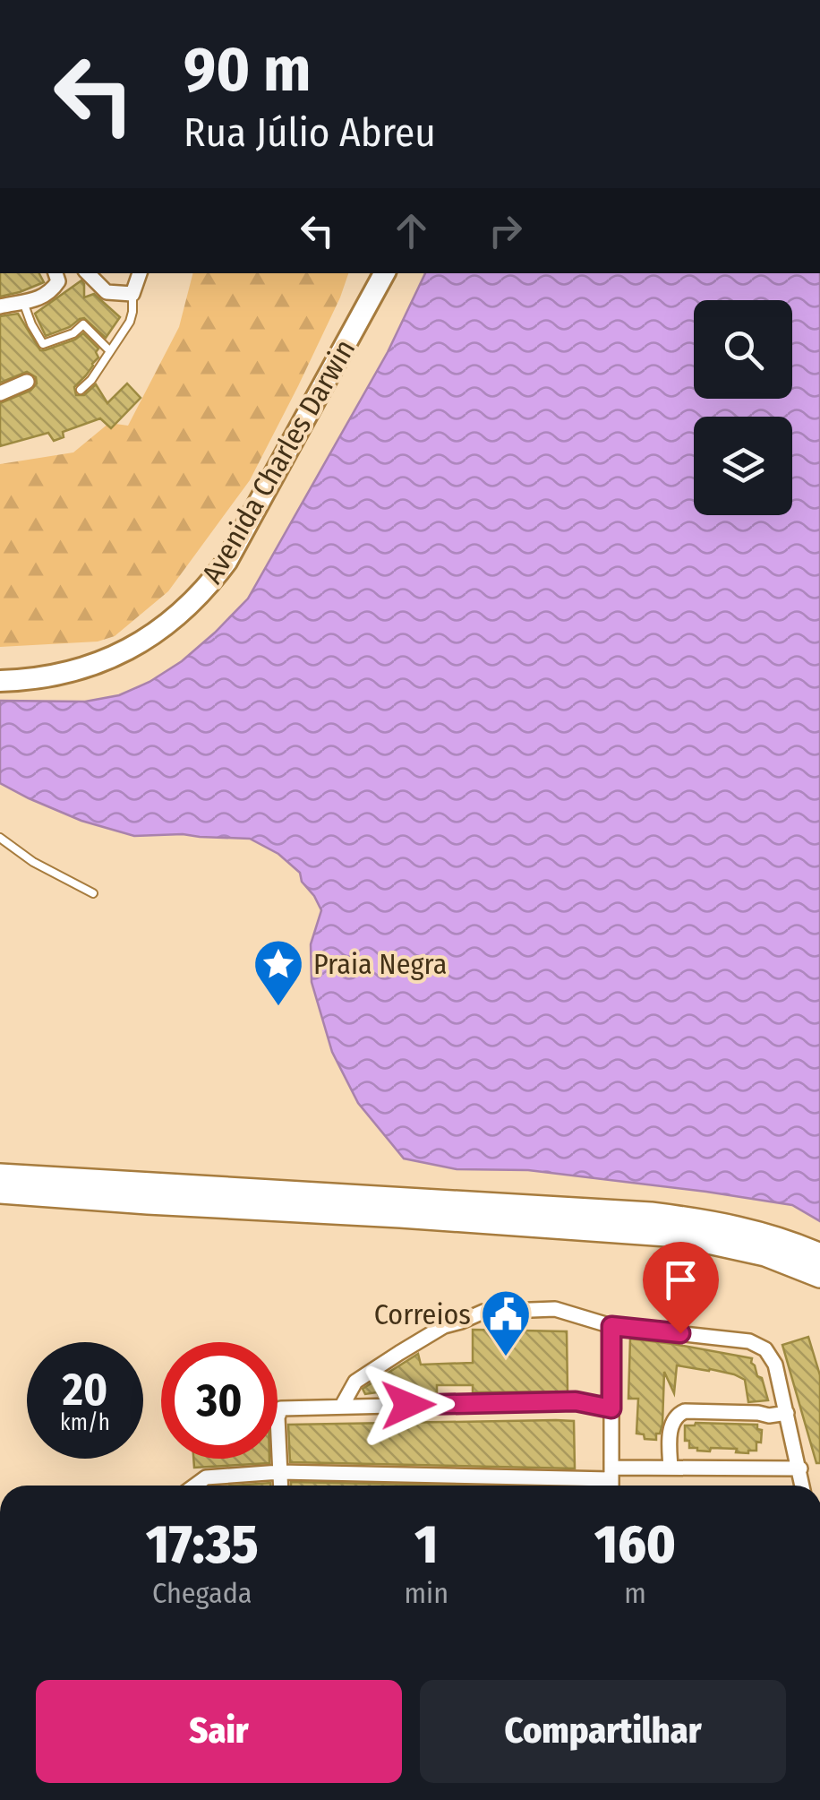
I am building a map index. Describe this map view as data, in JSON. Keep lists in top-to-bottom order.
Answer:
{
  "streets": {
    "main road": ["Avenida Charles Darwin"]
  },
  "places": {
    "place": ["Praia Negra"],
    "public building": ["Correios"]
  },
  "page": {
    "turn": ["90 m", "Rua Júlio Abreu"],
    "speed": "20 km/h",
    "limit": "30",
    "eta": [
      "17:35",
      "Chegada",
      "1",
      "min",
      "160",
      "m"
    ],
    "buttons": ["Sair", "Compartilhar"]
  }
}
